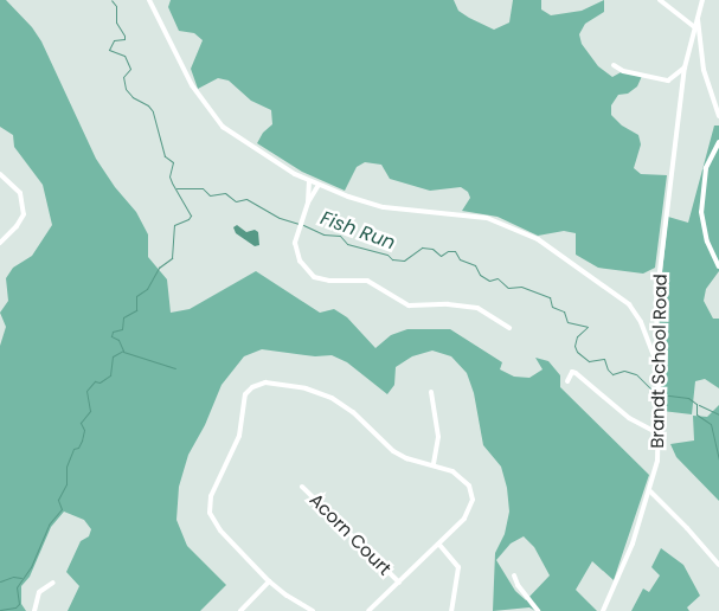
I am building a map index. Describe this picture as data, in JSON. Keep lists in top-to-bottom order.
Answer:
{
  "streets": {
    "street": ["Brandt School Road", "Acorn Court"]
  },
  "water": ["Fish Run"]
}
